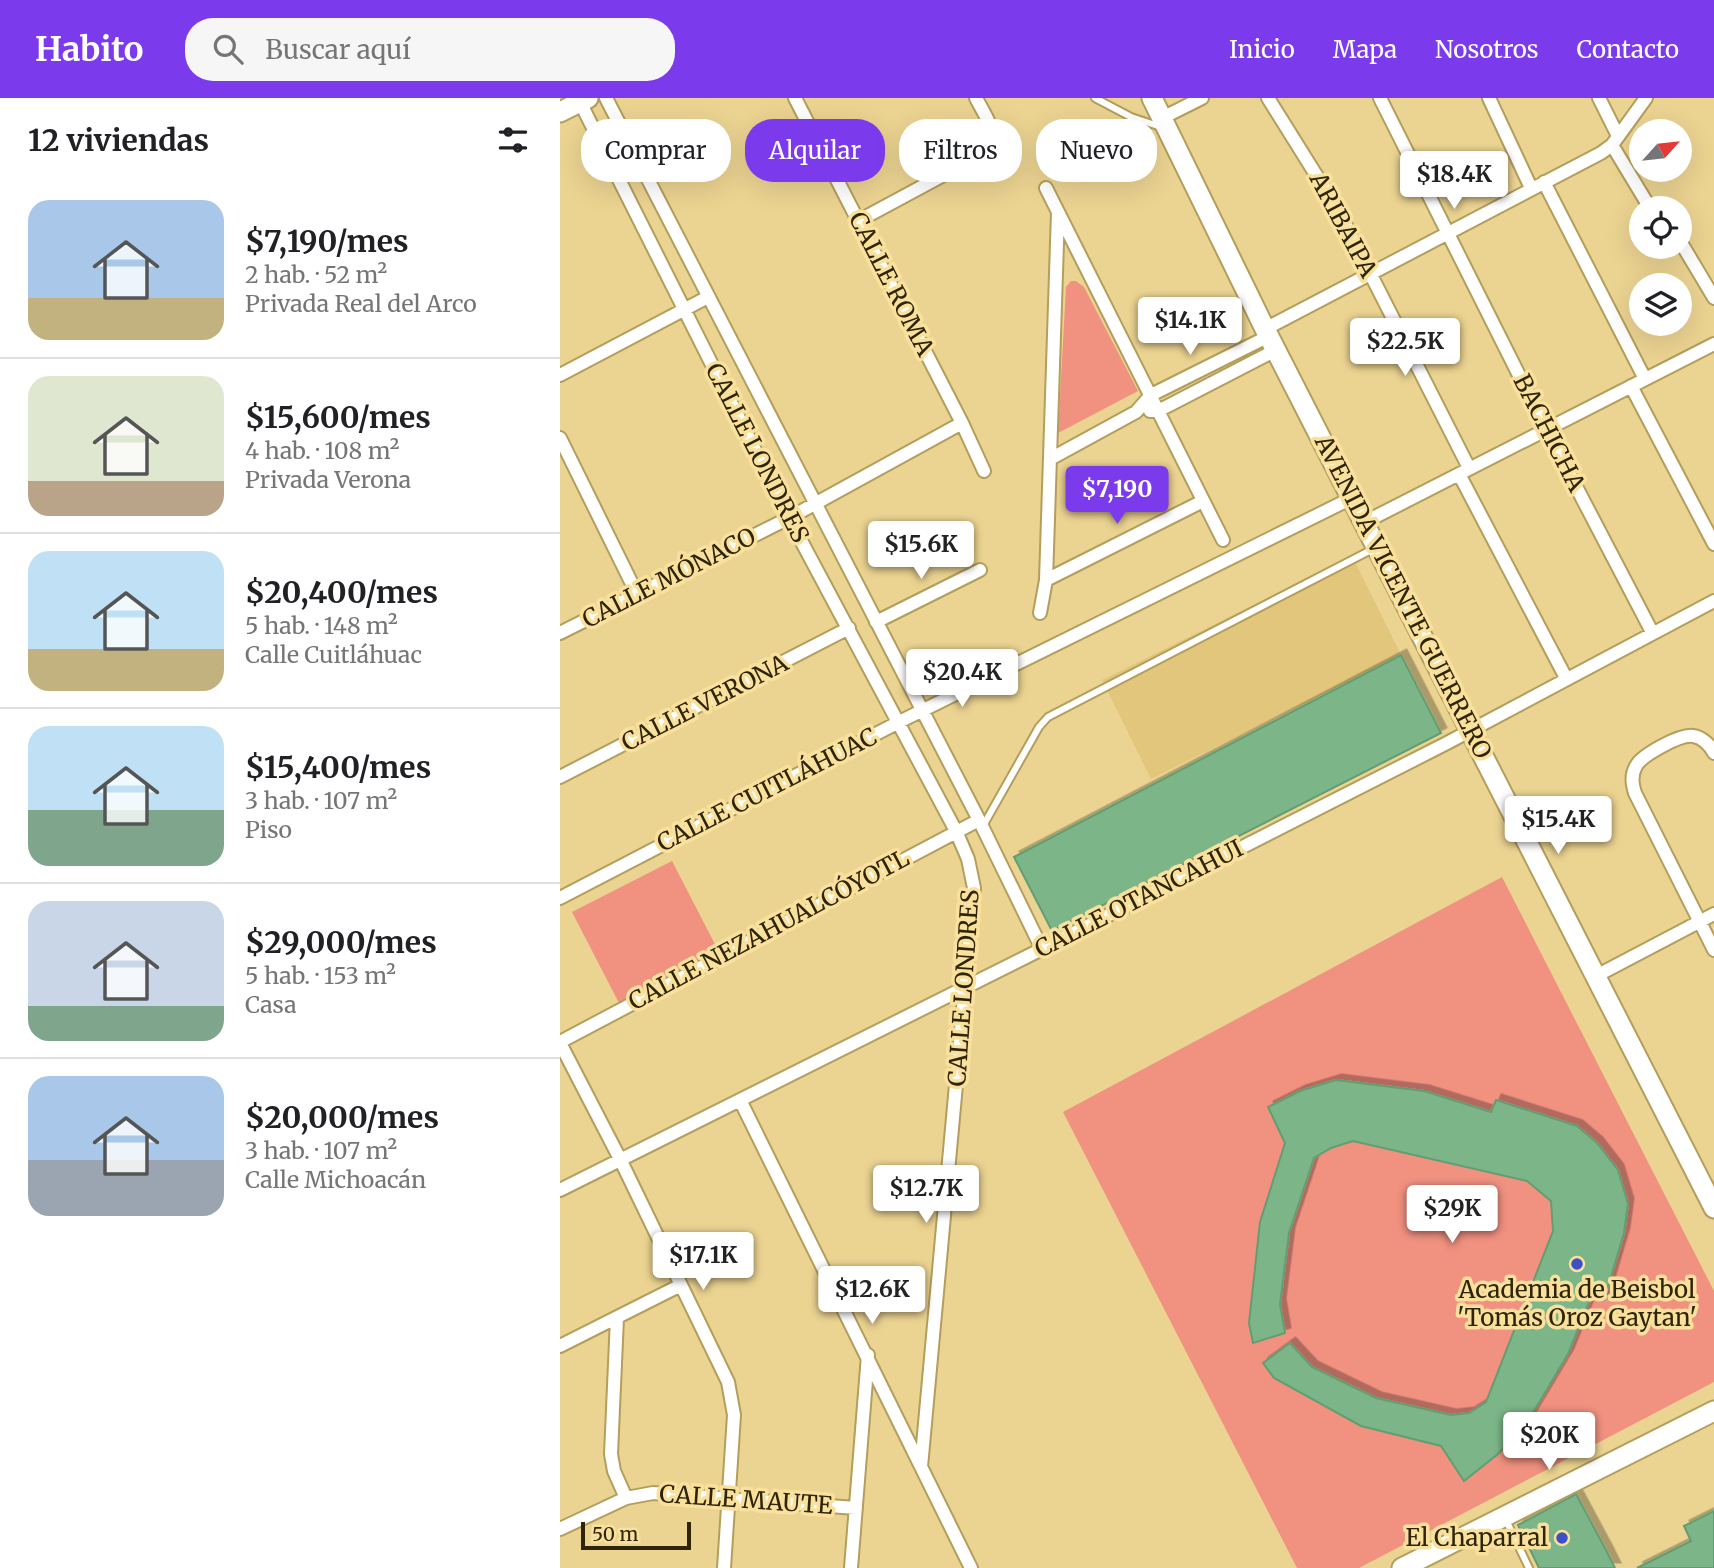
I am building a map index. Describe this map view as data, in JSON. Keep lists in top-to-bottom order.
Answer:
{
  "streets": {
    "main road": ["AVENIDA VICENTE GUERRERO"],
    "street": [
      "ARIBAIPA",
      "CALLE ROMA",
      "BACHICHA",
      "CALLE LONDRES",
      "CALLE MÓNACO",
      "CALLE VERONA",
      "CALLE CUITLÁHUAC",
      "CALLE OTANCAHUI",
      "CALLE NEZAHUALCÓYOTL",
      "CALLE MAUTE"
    ]
  },
  "crossings": [
    ["ARIBAIPA", "CALLE OTANCAHUI"],
    ["CALLE ROMA", "CALLE MÓNACO"],
    ["BACHICHA", "CALLE OTANCAHUI"],
    ["CALLE LONDRES", "CALLE MÓNACO"],
    ["CALLE LONDRES", "CALLE VERONA"],
    ["CALLE LONDRES", "CALLE CUITLÁHUAC"],
    ["CALLE LONDRES", "CALLE OTANCAHUI"],
    ["CALLE LONDRES", "CALLE NEZAHUALCÓYOTL"],
    ["AVENIDA VICENTE GUERRERO", "CALLE CUITLÁHUAC"],
    ["AVENIDA VICENTE GUERRERO", "CALLE OTANCAHUI"]
  ],
  "places": ["Academia de Beisbol 'Tomás Oroz Gaytan'", "El Chaparral"],
  "scale_bar": "50 m",
  "north": "top right",
  "page": {
    "header": "Habito",
    "search": "Buscar aquí",
    "nav": [
      "Inicio",
      "Mapa",
      "Nosotros",
      "Contacto"
    ],
    "heading": "12 viviendas",
    "chip": [
      "Comprar",
      "Alquilar",
      "Filtros",
      "Nuevo"
    ],
    "price": [
      "$18.4K",
      "$14.1K",
      "$22.5K",
      "$7,190",
      "$15.6K",
      "$20.4K",
      "$15.4K",
      "$12.7K",
      "$29K",
      "$17.1K",
      "$12.6K",
      "$20K"
    ],
    "list": [
      {
        "name": "$7,190/mes",
        "note": "2 hab. · 52 m² · Privada Real del Arco"
      },
      {
        "name": "$15,600/mes",
        "note": "4 hab. · 108 m² · Privada Verona"
      },
      {
        "name": "$20,400/mes",
        "note": "5 hab. · 148 m² · Calle Cuitláhuac"
      },
      {
        "name": "$15,400/mes",
        "note": "3 hab. · 107 m² · Piso"
      },
      {
        "name": "$29,000/mes",
        "note": "5 hab. · 153 m² · Casa"
      },
      {
        "name": "$20,000/mes",
        "note": "3 hab. · 107 m² · Calle Michoacán"
      }
    ],
    "scale": "50 m"
  }
}
